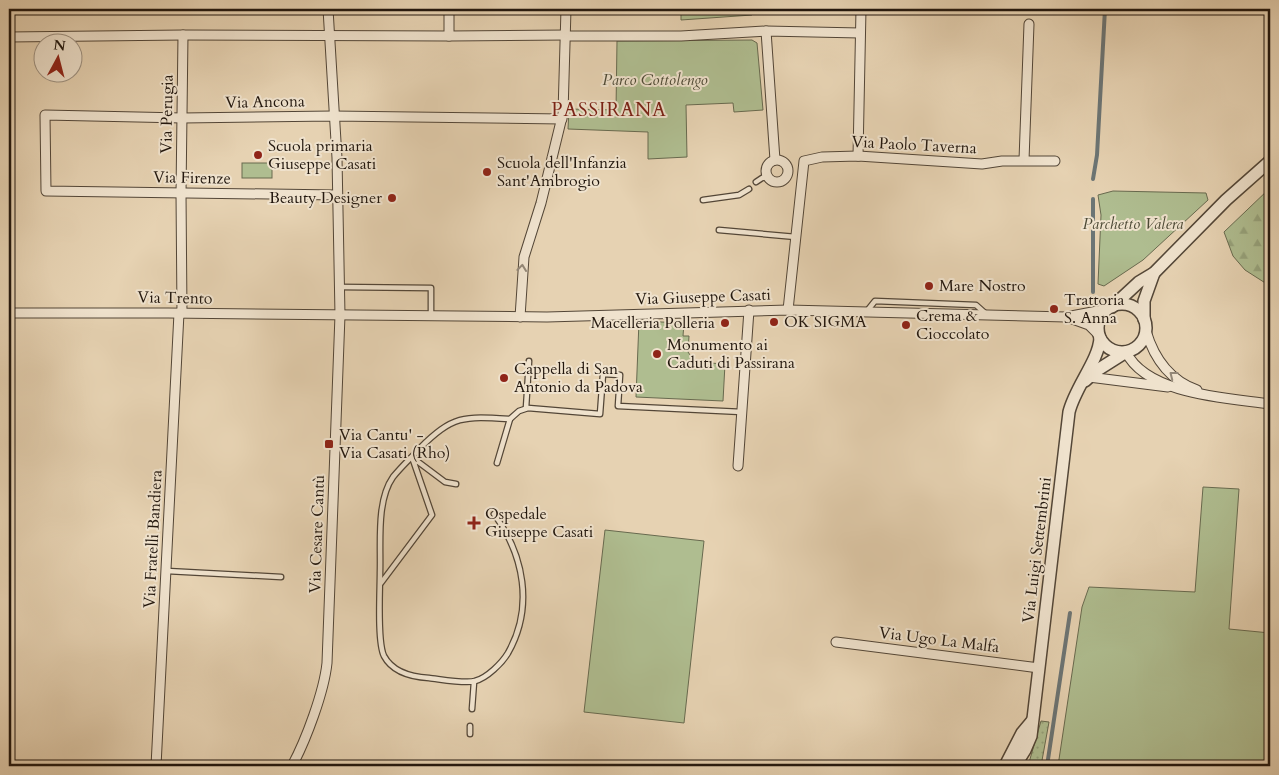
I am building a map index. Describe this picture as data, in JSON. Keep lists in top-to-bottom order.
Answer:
{
  "streets": {
    "street": [
      "Via Ancona",
      "Via Perugia",
      "Via Paolo Taverna",
      "Via Firenze",
      "Via Giuseppe Casati",
      "Via Trento",
      "Via Cesare Cantù",
      "Via Fratelli Bandiera",
      "Via Luigi Settembrini",
      "Via Ugo La Malfa"
    ]
  },
  "crossings": [
    ["Via Ancona", "Via Perugia"],
    ["Via Ancona", "Via Firenze"],
    ["Via Ancona", "Via Cesare Cantù"],
    ["Via Perugia", "Via Firenze"],
    ["Via Perugia", "Via Trento"],
    ["Via Perugia", "Via Fratelli Bandiera"],
    ["Via Firenze", "Via Cesare Cantù"],
    ["Via Giuseppe Casati", "Via Trento"],
    ["Via Giuseppe Casati", "Via Cesare Cantù"],
    ["Via Giuseppe Casati", "Via Luigi Settembrini"],
    ["Via Trento", "Via Cesare Cantù"],
    ["Via Trento", "Via Fratelli Bandiera"],
    ["Via Luigi Settembrini", "Via Ugo La Malfa"]
  ],
  "districts": ["PASSIRANA"],
  "parks": ["Parco Cottolengo", "Parchetto Valera"],
  "places": {
    "other": [
      "Scuola primaria Giuseppe Casati",
      "Scuola dell'Infanzia Sant'Ambrogio",
      "Beauty Designer",
      "Mare Nostro",
      "Trattoria S. Anna",
      "OK SIGMA",
      "Macelleria Polleria",
      "Crema & Cioccolato",
      "Monumento ai Caduti di Passirana",
      "Cappella di San Antonio da Padova"
    ],
    "transit": ["Via Cantu' - Via Casati (Rho)"],
    "health": ["Ospedale Giuseppe Casati"]
  },
  "north": "top"
}
